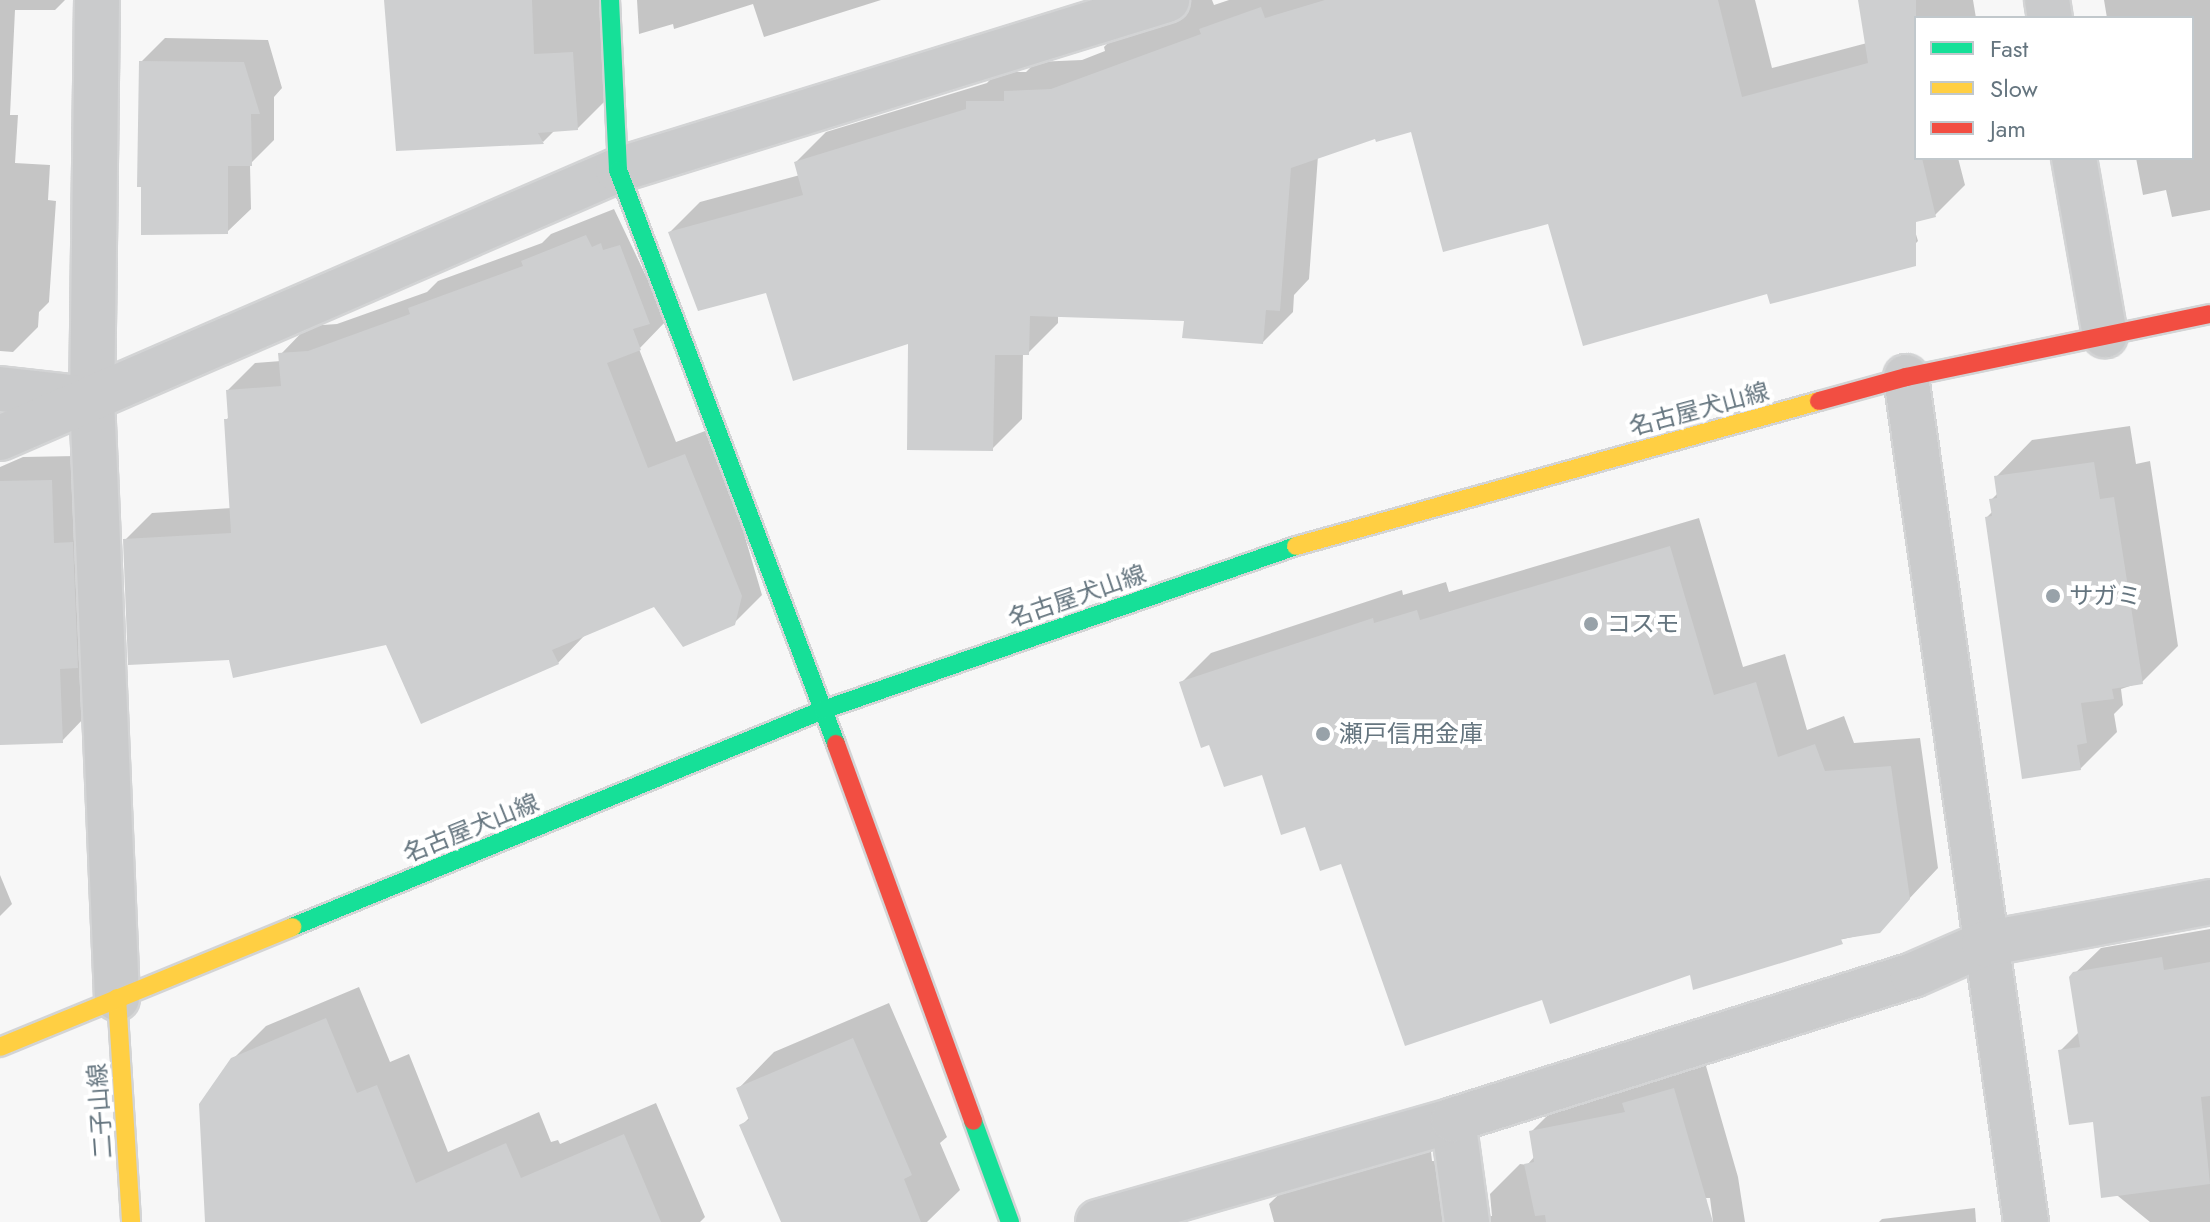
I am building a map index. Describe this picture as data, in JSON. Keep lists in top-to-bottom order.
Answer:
{
  "streets": {
    "main road": ["名古屋犬山線", "二子山線"]
  },
  "crossings": [
    ["名古屋犬山線", "二子山線"]
  ],
  "places": ["サガミ", "コスモ", "瀬戸信用金庫"],
  "legend": ["Fast", "Slow", "Jam"]
}
